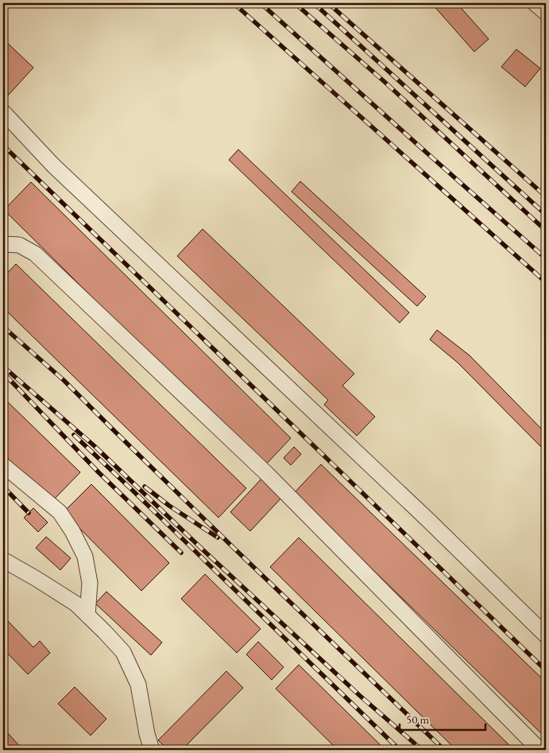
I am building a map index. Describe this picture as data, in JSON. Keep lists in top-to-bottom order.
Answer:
{
  "scale_bar": "50 m"
}
